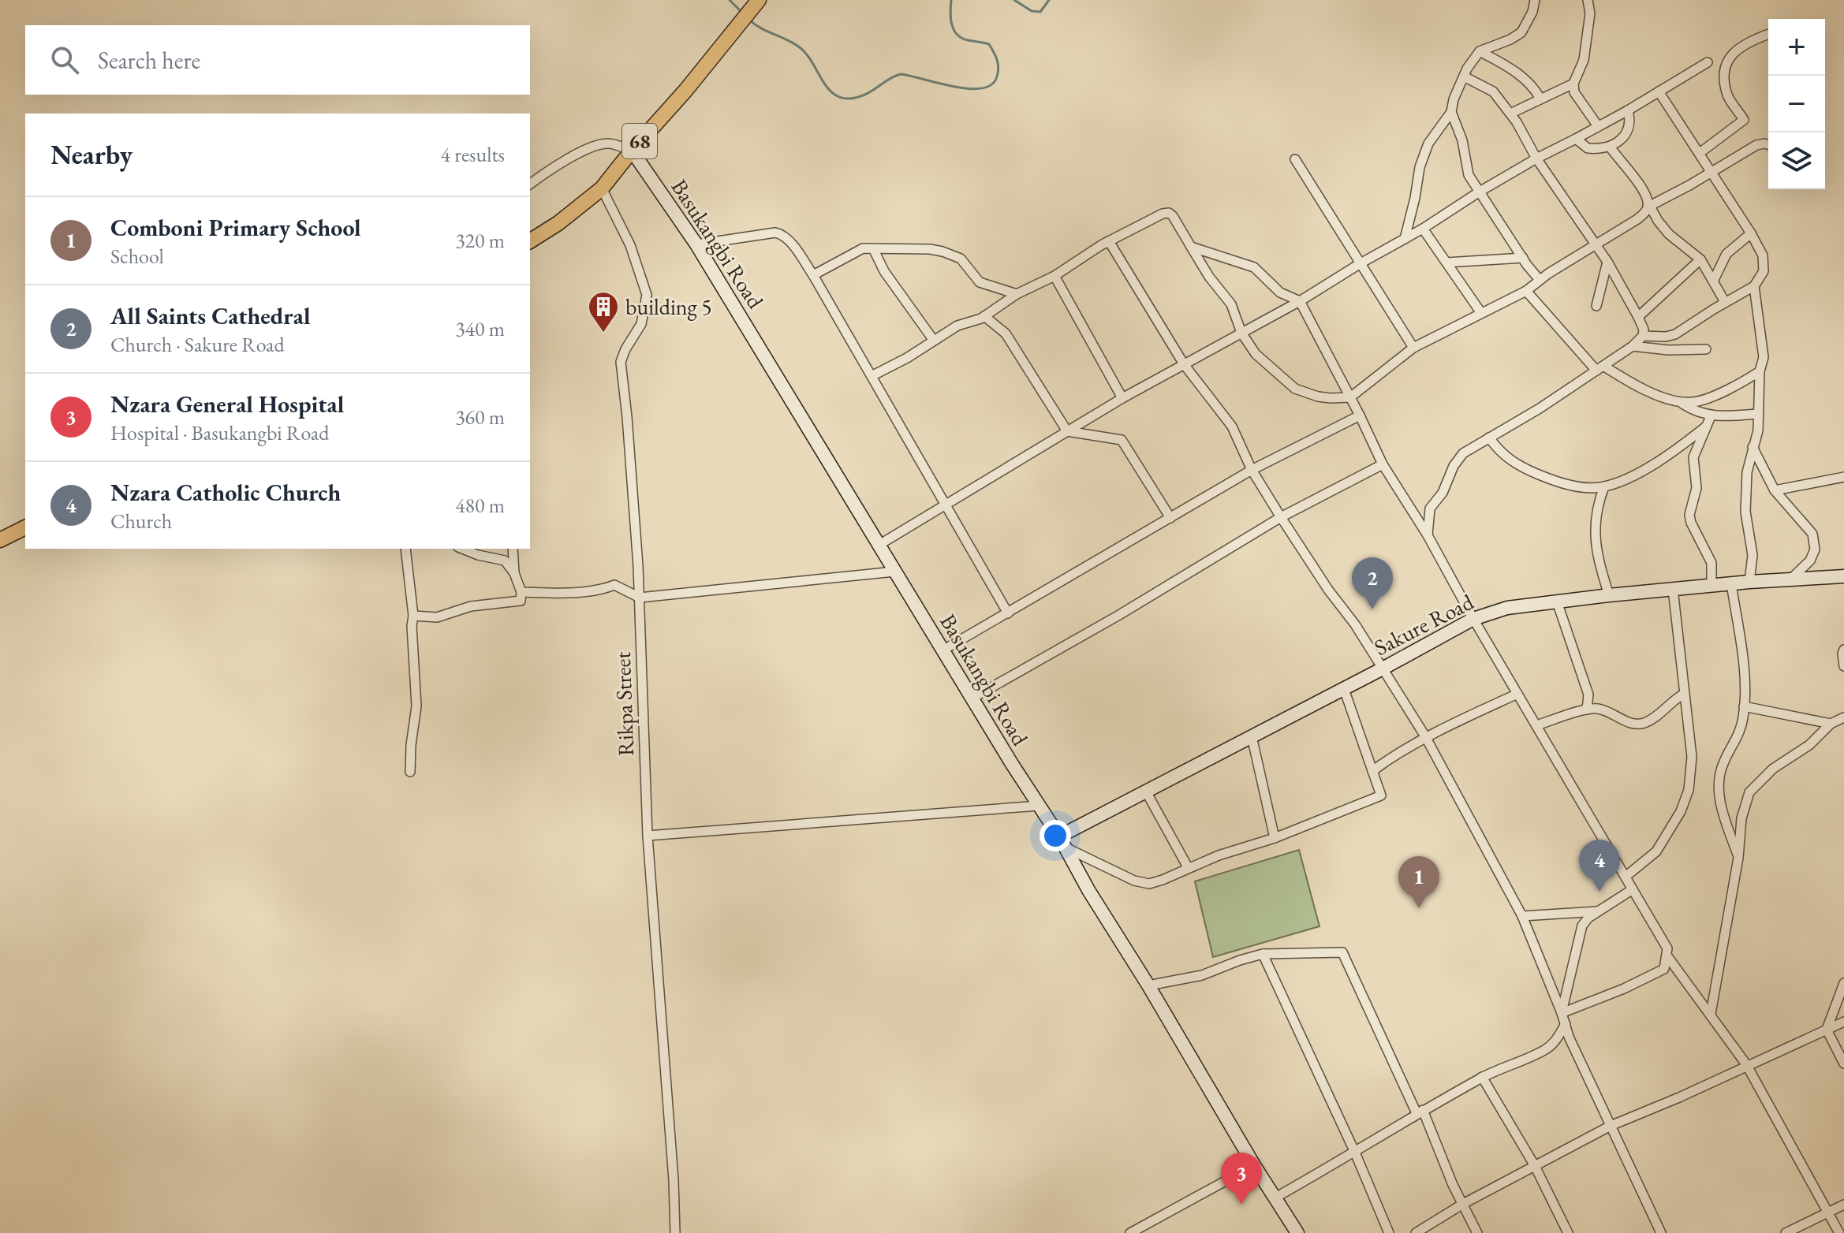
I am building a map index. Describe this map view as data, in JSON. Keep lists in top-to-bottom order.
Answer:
{
  "streets": {
    "main road": ["68"],
    "street": ["Basukangbi Road", "Sakure Road", "Rikpa Street"]
  },
  "crossings": [
    ["68", "Basukangbi Road"],
    ["68", "Rikpa Street"],
    ["Basukangbi Road", "Sakure Road"]
  ],
  "places": {
    "building": ["building 5"]
  },
  "page": {
    "map_buttons": ["+", "−"],
    "search": "Search here",
    "heading": ["Nearby", "4 results"],
    "list": [
      {
        "mark": "1",
        "name": "Comboni Primary School",
        "note": "School",
        "value": "320 m"
      },
      {
        "mark": "2",
        "name": "All Saints Cathedral",
        "note": "Church · Sakure Road",
        "value": "340 m"
      },
      {
        "mark": "3",
        "name": "Nzara General Hospital",
        "note": "Hospital · Basukangbi Road",
        "value": "360 m"
      },
      {
        "mark": "4",
        "name": "Nzara Catholic Church",
        "note": "Church",
        "value": "480 m"
      }
    ],
    "pins": [
      "2",
      "4",
      "1",
      "3"
    ]
  }
}
